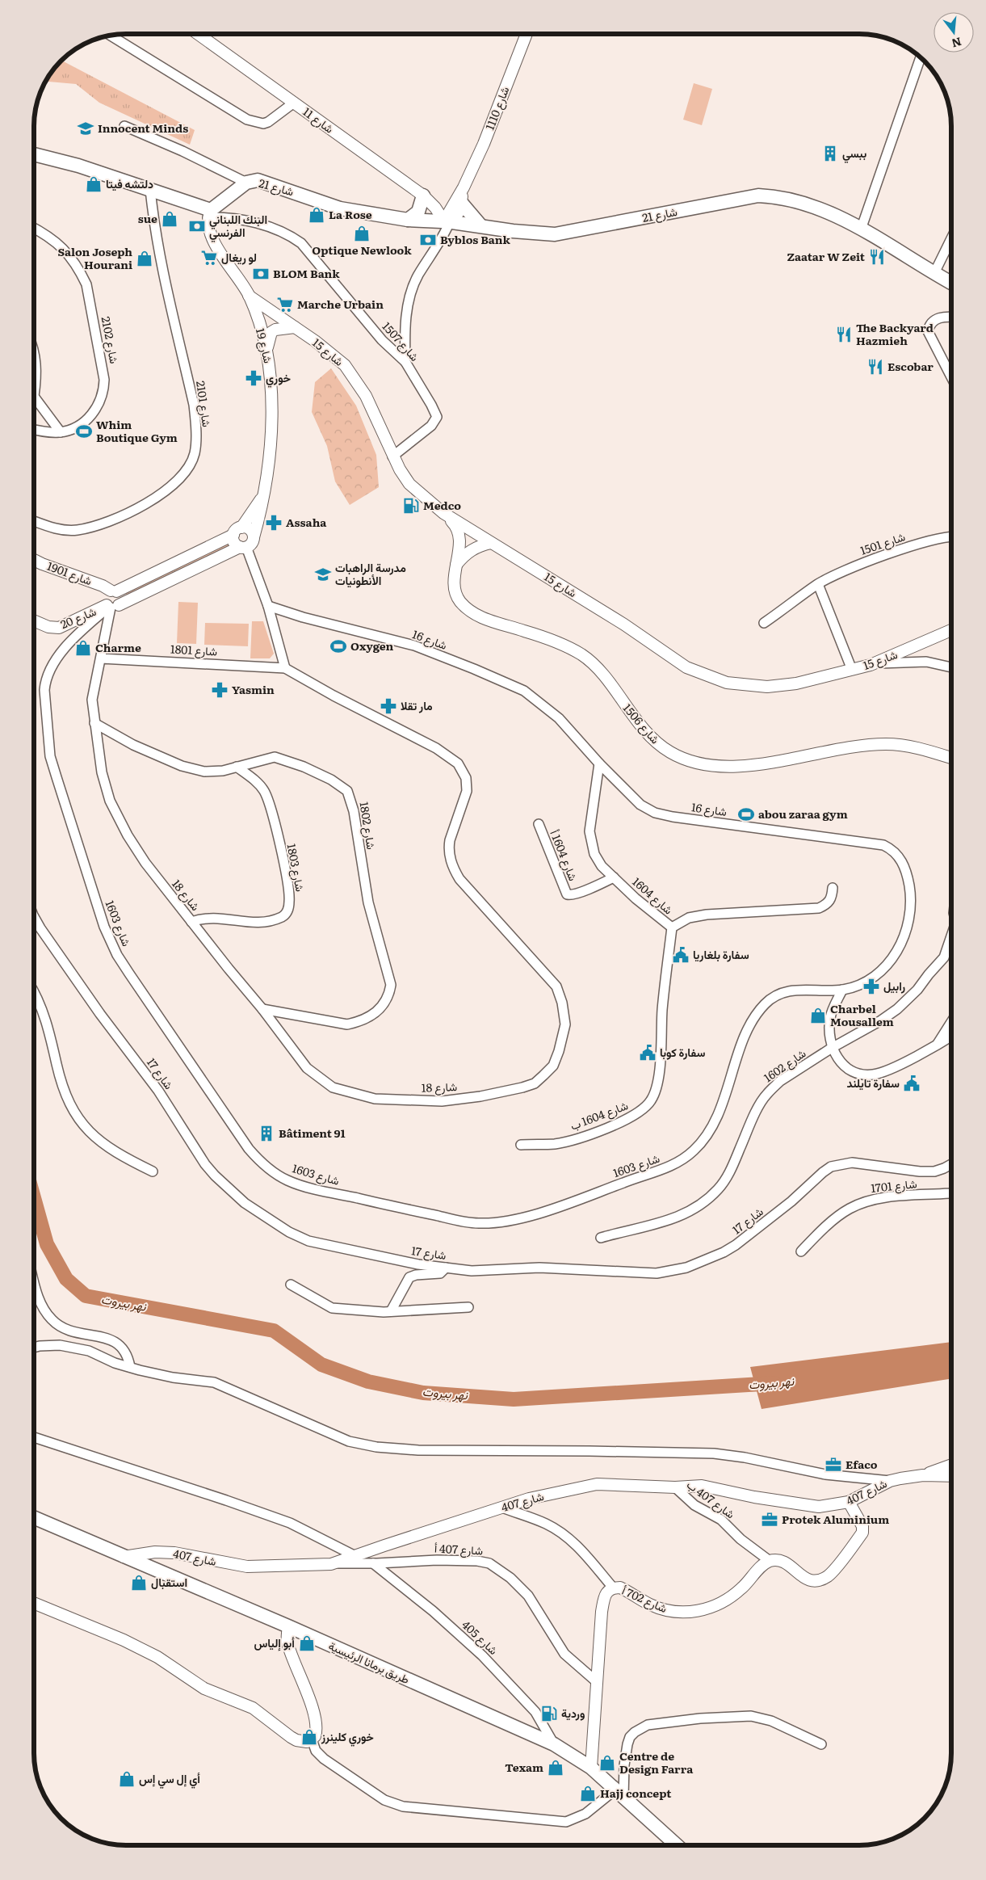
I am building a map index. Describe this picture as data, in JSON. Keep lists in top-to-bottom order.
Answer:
{
  "streets": {
    "main road": ["شارع 21", "طريق برمانا الرئيسية"],
    "street": [
      "شارع 1110",
      "شارع 11",
      "شارع 2102",
      "شارع 1507",
      "شارع 19",
      "شارع 15",
      "شارع 2101",
      "شارع 1501",
      "شارع 1901",
      "شارع 20",
      "شارع 16",
      "شارع 1801",
      "شارع 1506",
      "شارع 1802",
      "شارع 1604 أ",
      "شارع 1803",
      "شارع 18",
      "شارع 1604",
      "شارع 1603",
      "شارع 1602",
      "شارع 17",
      "شارع 1604 ب",
      "شارع 1701",
      "شارع 407",
      "شارع 407 ب",
      "شارع 407 أ",
      "شارع 702 أ",
      "شارع 405"
    ]
  },
  "crossings": [
    ["شارع 11", "شارع 21"],
    ["شارع 21", "شارع 1507"],
    ["شارع 21", "شارع 19"],
    ["شارع 1507", "شارع 19"],
    ["شارع 1507", "شارع 15"],
    ["شارع 19", "شارع 15"],
    ["شارع 19", "شارع 20"],
    ["شارع 15", "شارع 1506"],
    ["شارع 20", "شارع 18"],
    ["شارع 20", "شارع 1603"],
    ["شارع 16", "شارع 1604"],
    ["شارع 16", "شارع 1603"],
    ["شارع 1801", "شارع 18"],
    ["شارع 1802", "شارع 1803"],
    ["شارع 1802", "شارع 18"],
    ["شارع 1604 أ", "شارع 1604"],
    ["شارع 1803", "شارع 18"],
    ["شارع 18", "شارع 1603"],
    ["شارع 1604", "شارع 1604 ب"],
    ["شارع 407", "شارع 407 ب"],
    ["شارع 407", "شارع 407 أ"],
    ["شارع 407", "شارع 702 أ"],
    ["شارع 407", "طريق برمانا الرئيسية"],
    ["شارع 407 ب", "شارع 702 أ"],
    ["شارع 407 أ", "شارع 702 أ"],
    ["شارع 407 أ", "شارع 405"],
    ["شارع 702 أ", "طريق برمانا الرئيسية"],
    ["شارع 405", "طريق برمانا الرئيسية"]
  ],
  "water": ["نهر بيروت"],
  "places": {
    "school or university": ["Innocent Minds", "مدرسة الراهبات الأنطونيات"],
    "building": ["ببسي", "Bâtiment 91"],
    "shop": [
      "دلتشه فيتا",
      "La Rose",
      "sue",
      "Optique Newlook",
      "Salon Joseph Hourani",
      "Charme",
      "Charbel Mousallem",
      "استقبال",
      "أبو إلياس",
      "خوري كلينرز",
      "Centre de Design Farra",
      "Texam",
      "أي إل سي إس",
      "Hajj concept"
    ],
    "bank": ["البنك اللبناني الفرنسي", "Byblos Bank", "BLOM Bank"],
    "restaurant": ["Zaatar W Zeit", "The Backyard Hazmieh", "Escobar"],
    "supermarket": ["لو ريغال", "Marche Urbain"],
    "pharmacy": [
      "خوري",
      "Assaha",
      "Yasmin",
      "مار تقلا",
      "رابيل"
    ],
    "sports": ["Whim Boutique Gym", "Oxygen", "abou zaraa gym"],
    "fuel station": ["Medco", "وردية"],
    "public building": ["سفارة بلغاريا", "سفارة كوبا", "سفارة تايلند"],
    "office": ["Efaco", "Protek Aluminium"]
  },
  "north": "bottom"
}
